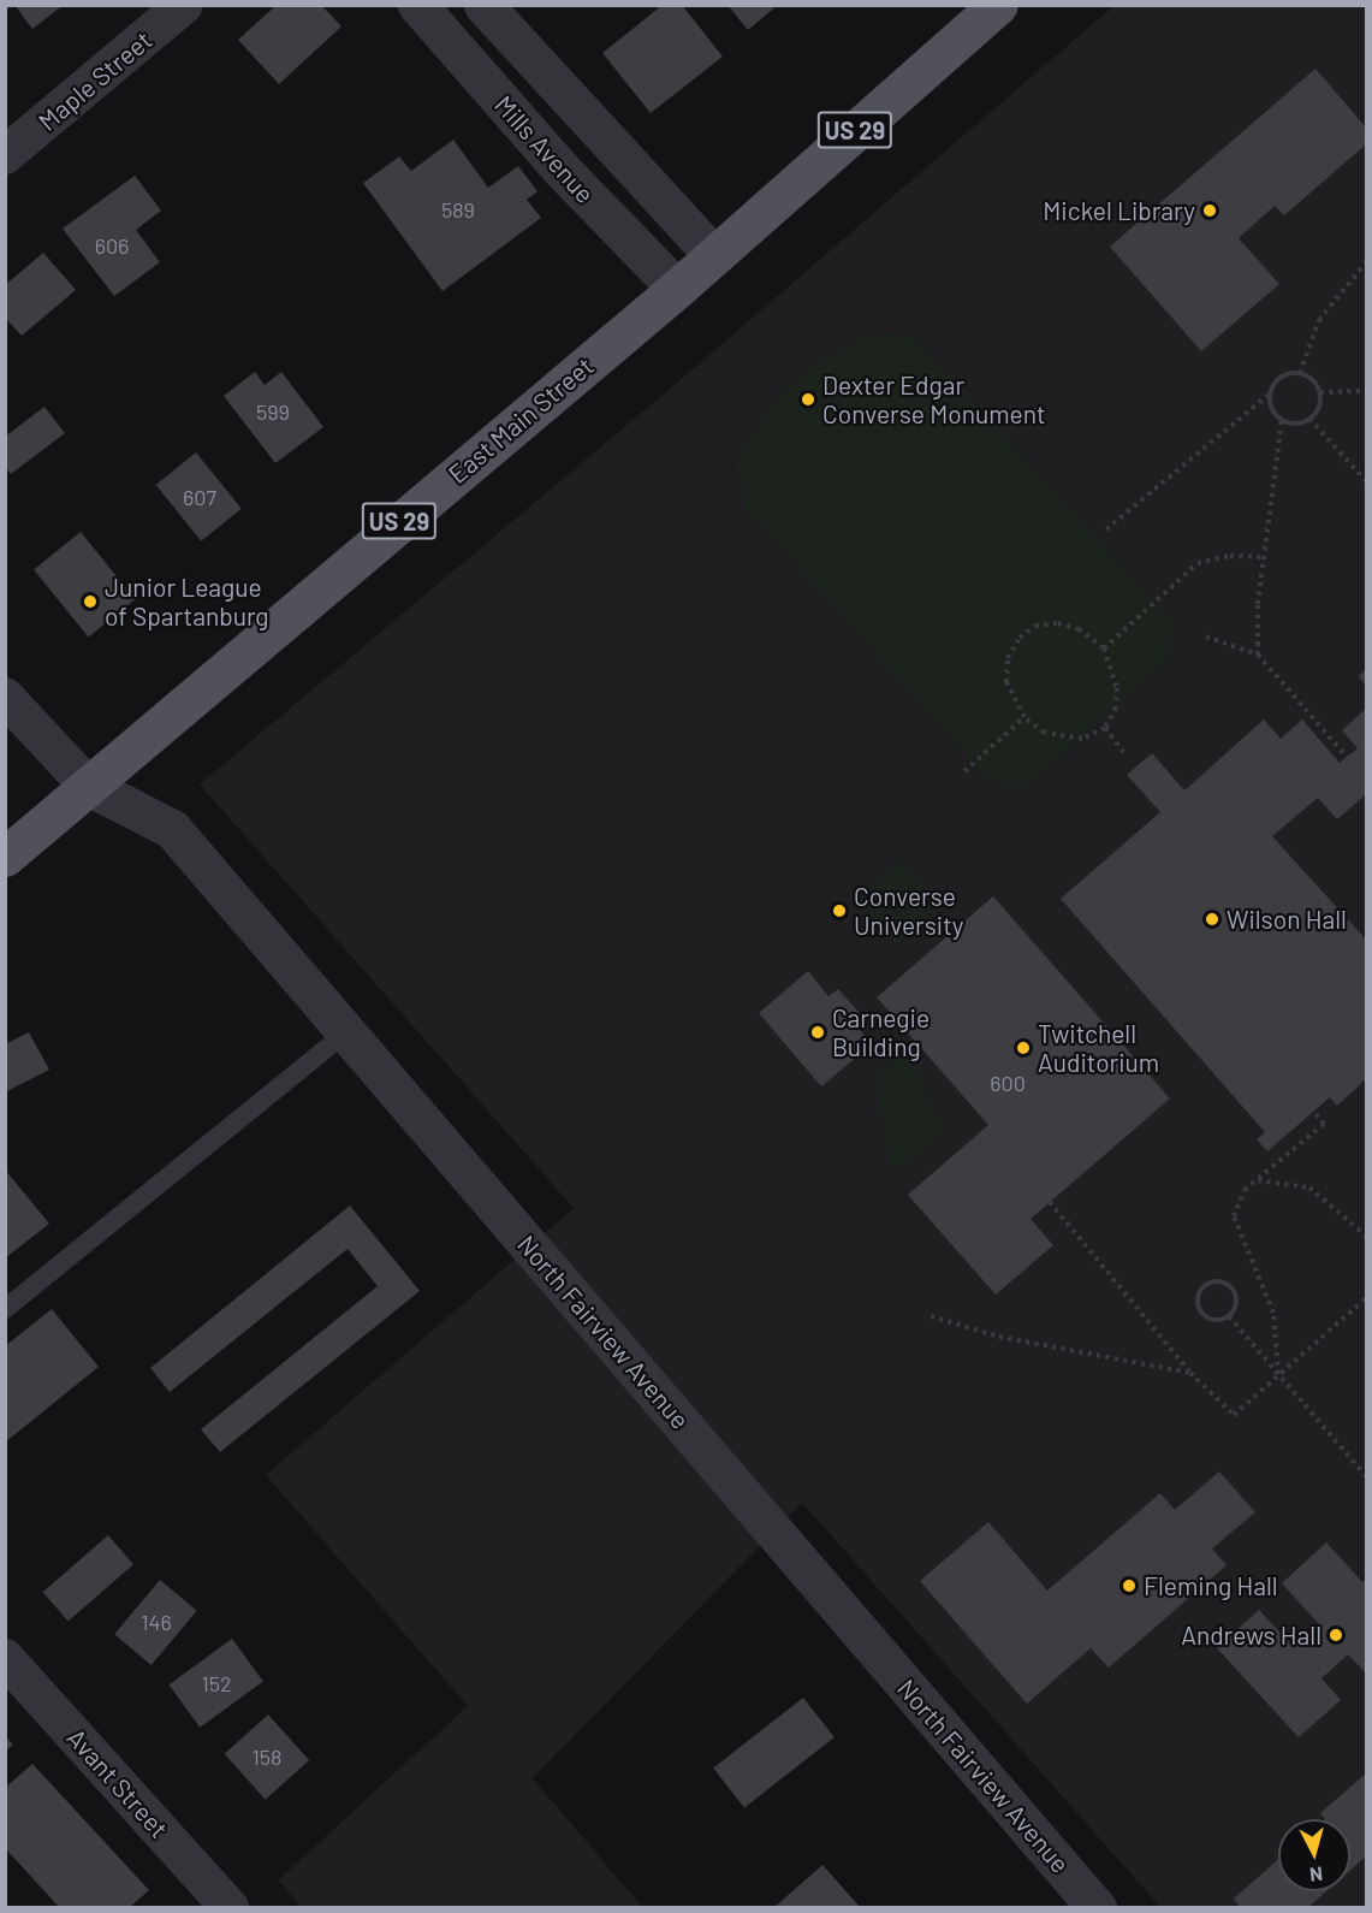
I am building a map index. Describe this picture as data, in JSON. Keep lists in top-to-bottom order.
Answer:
{
  "streets": {
    "main road": ["US 29", "East Main Street"],
    "street": [
      "Maple Street",
      "Mills Avenue",
      "North Fairview Avenue",
      "Avant Street"
    ]
  },
  "crossings": [
    ["Mills Avenue", "East Main Street"],
    ["East Main Street", "North Fairview Avenue"]
  ],
  "places": [
    "Mickel Library",
    "Dexter Edgar Converse Monument",
    "Junior League of Spartanburg",
    "Converse University",
    "Wilson Hall",
    "Carnegie Building",
    "Twitchell Auditorium",
    "Fleming Hall",
    "Andrews Hall"
  ],
  "house_numbers": [
    "589",
    "606",
    "599",
    "607",
    "600",
    "146",
    "152",
    "158"
  ],
  "north": "bottom"
}
